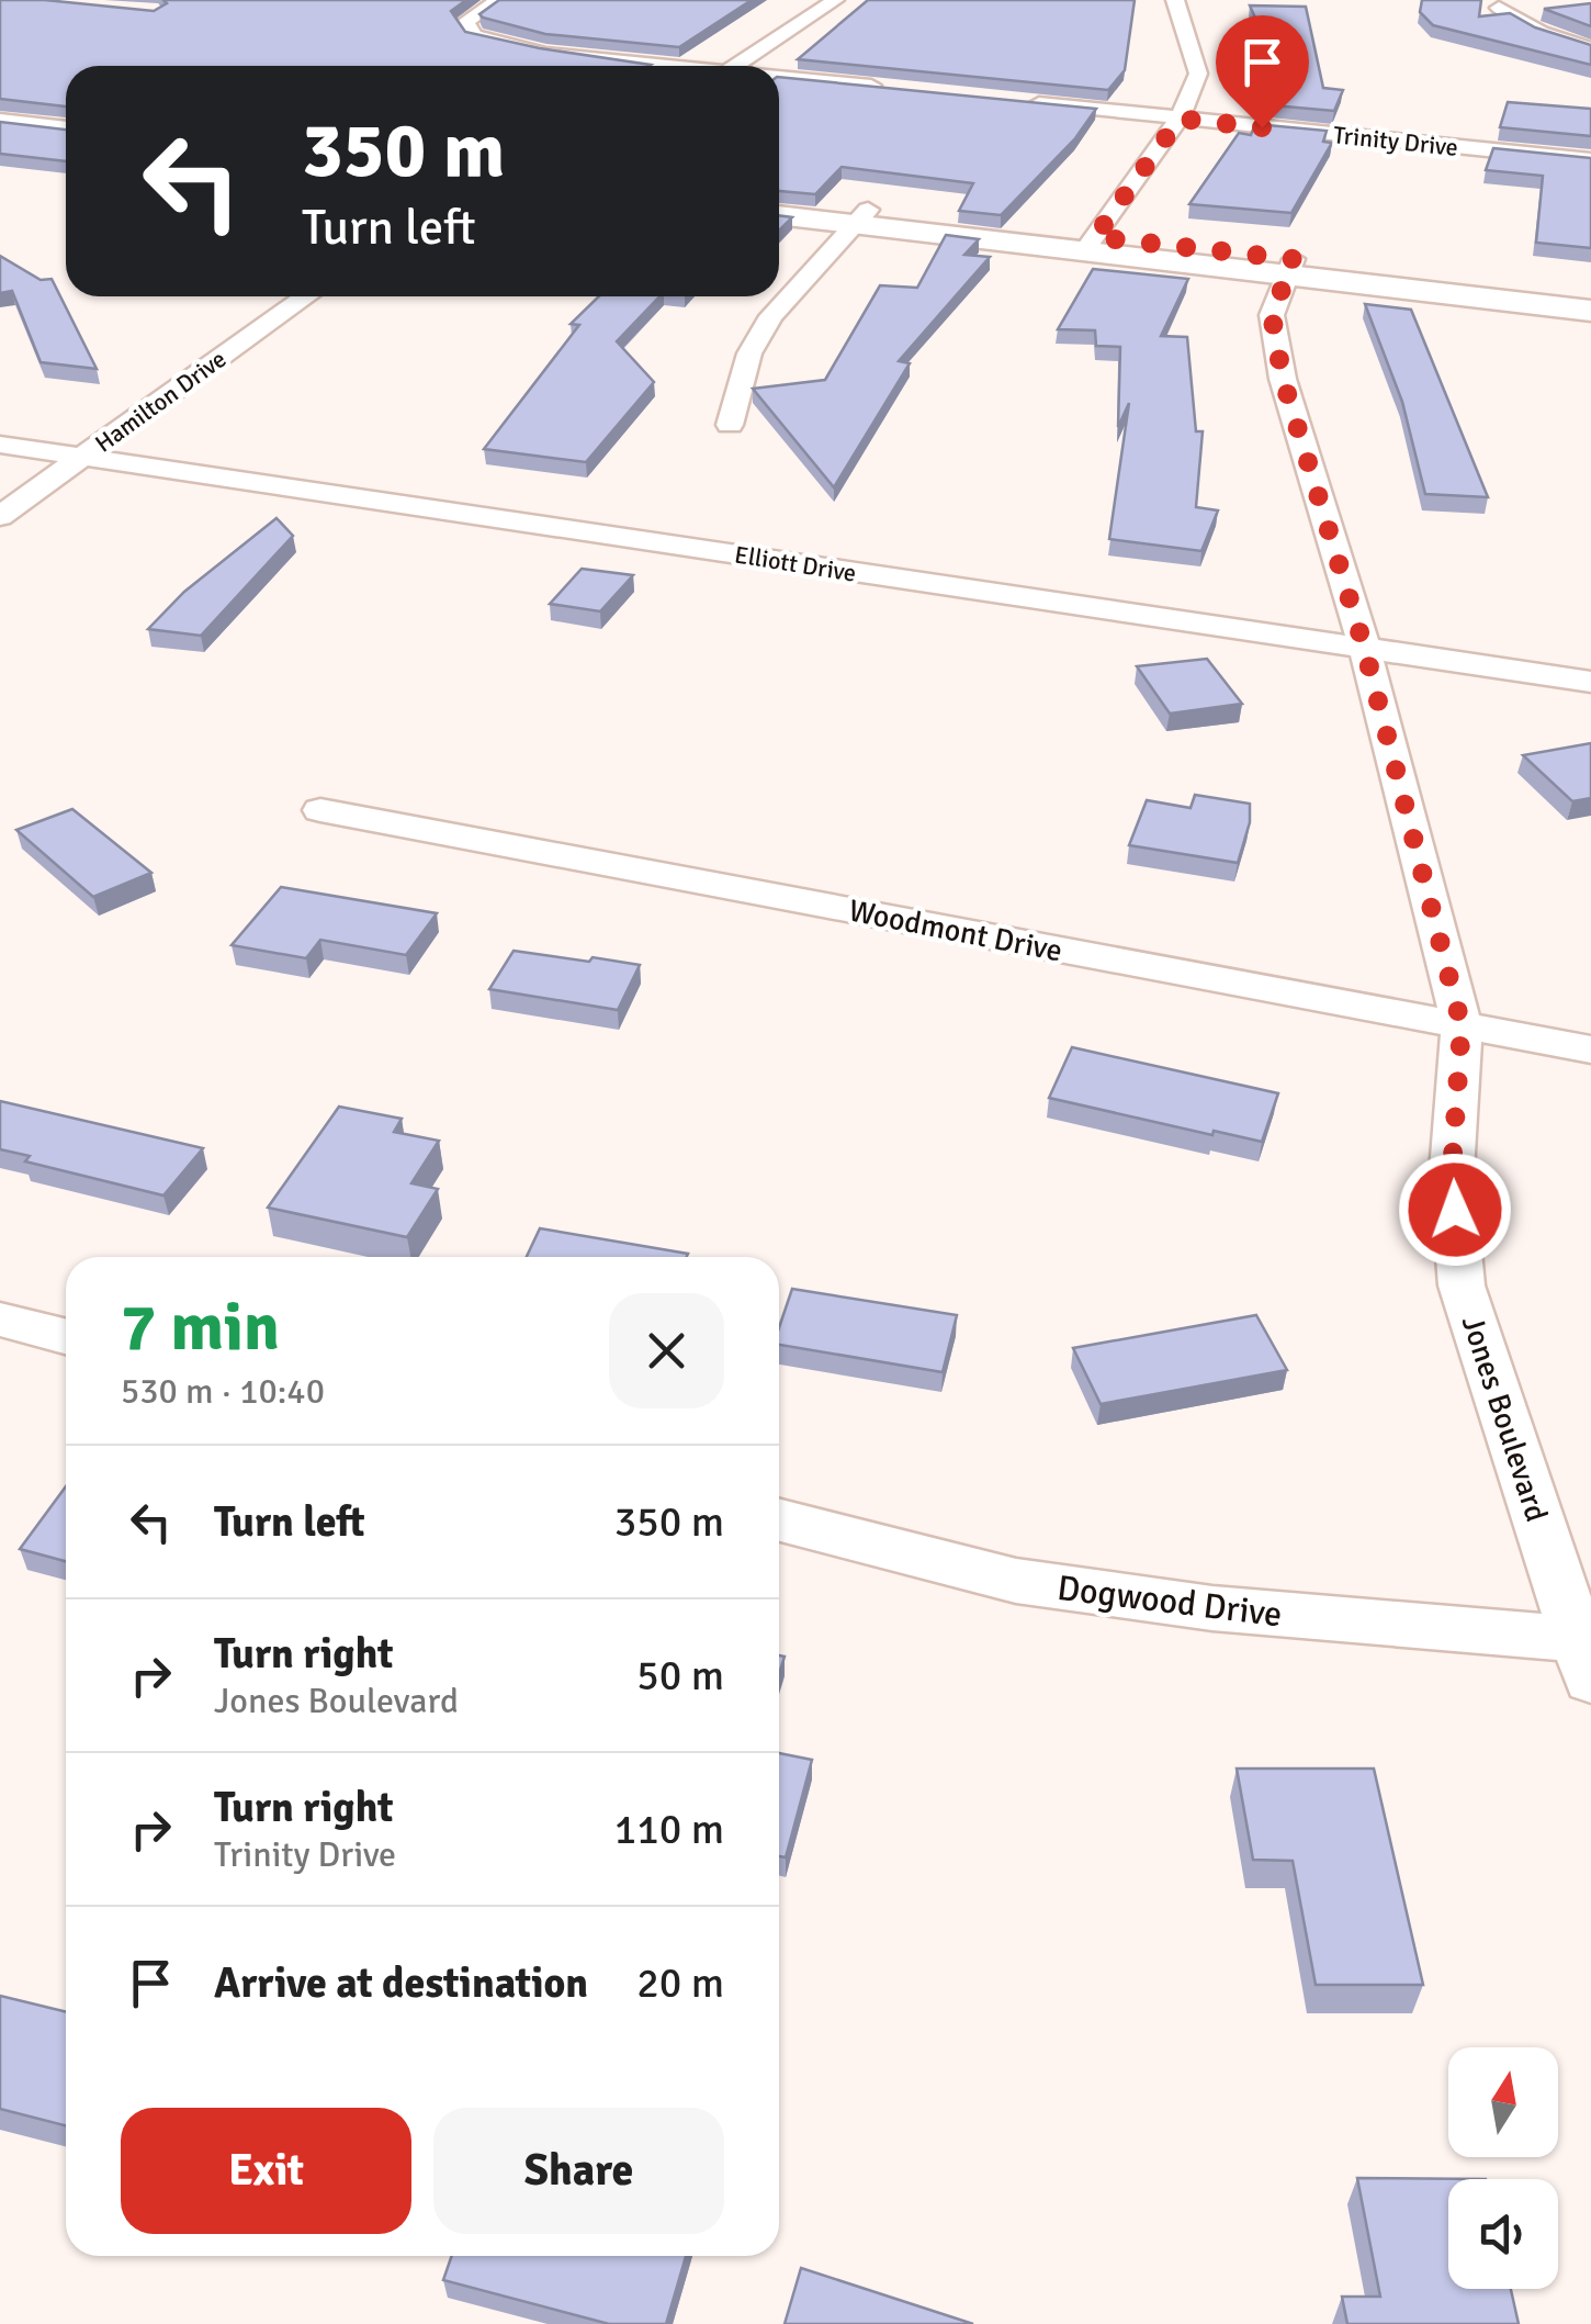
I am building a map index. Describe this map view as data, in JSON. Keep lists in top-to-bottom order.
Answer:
{
  "streets": {
    "street": [
      "Trinity Drive",
      "Hamilton Drive",
      "Elliott Drive",
      "Woodmont Drive",
      "Jones Boulevard",
      "Dogwood Drive"
    ]
  },
  "crossings": [
    ["Hamilton Drive", "Elliott Drive"],
    ["Elliott Drive", "Jones Boulevard"],
    ["Woodmont Drive", "Jones Boulevard"],
    ["Jones Boulevard", "Dogwood Drive"]
  ],
  "north": "top",
  "page": {
    "turn": ["350 m", "Turn left"],
    "heading": ["7 min", "530 m · 10:40"],
    "list": [
      {
        "name": "Turn left",
        "value": "350 m"
      },
      {
        "name": "Turn right",
        "note": "Jones Boulevard",
        "value": "50 m"
      },
      {
        "name": "Turn right",
        "note": "Trinity Drive",
        "value": "110 m"
      },
      {
        "name": "Arrive at destination",
        "value": "20 m"
      }
    ],
    "buttons": ["Exit", "Share"]
  }
}
